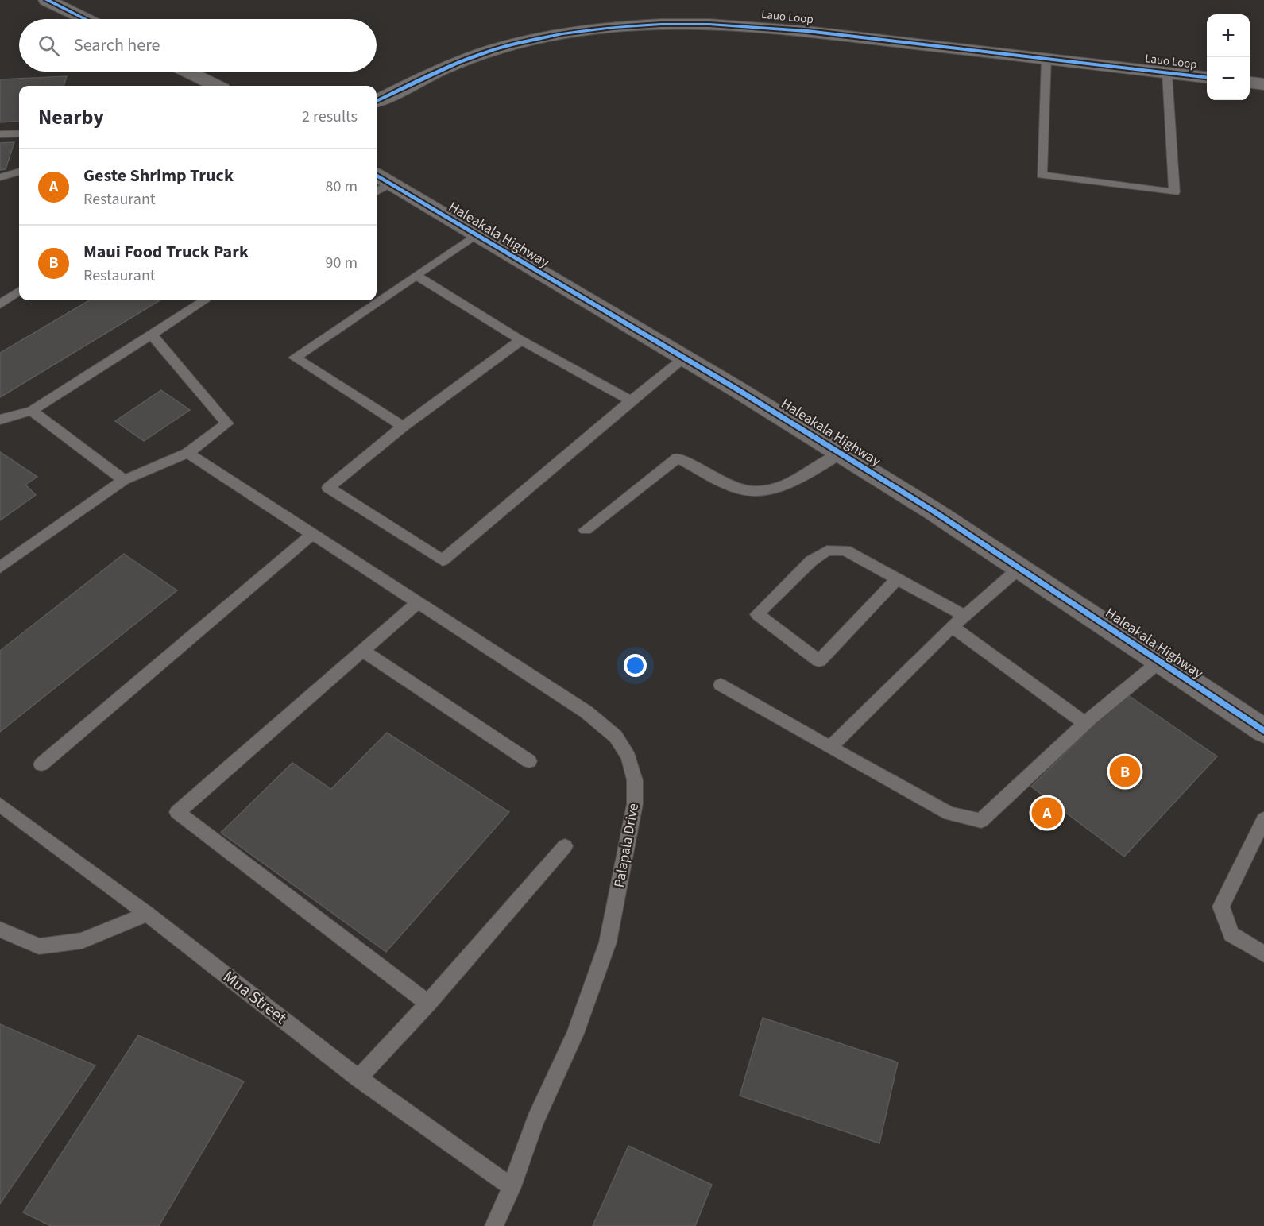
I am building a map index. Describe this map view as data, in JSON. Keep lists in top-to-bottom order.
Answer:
{
  "streets": {
    "street": ["Lauo Loop", "Haleakala Highway"],
    "lane": ["Palapala Drive", "Mua Street"]
  },
  "crossings": [
    ["Palapala Drive", "Mua Street"]
  ],
  "page": {
    "map_buttons": ["+", "−"],
    "search": "Search here",
    "heading": ["Nearby", "2 results"],
    "list": [
      {
        "mark": "A",
        "name": "Geste Shrimp Truck",
        "note": "Restaurant",
        "value": "80 m"
      },
      {
        "mark": "B",
        "name": "Maui Food Truck Park",
        "note": "Restaurant",
        "value": "90 m"
      }
    ],
    "pins": ["B", "A"]
  }
}
